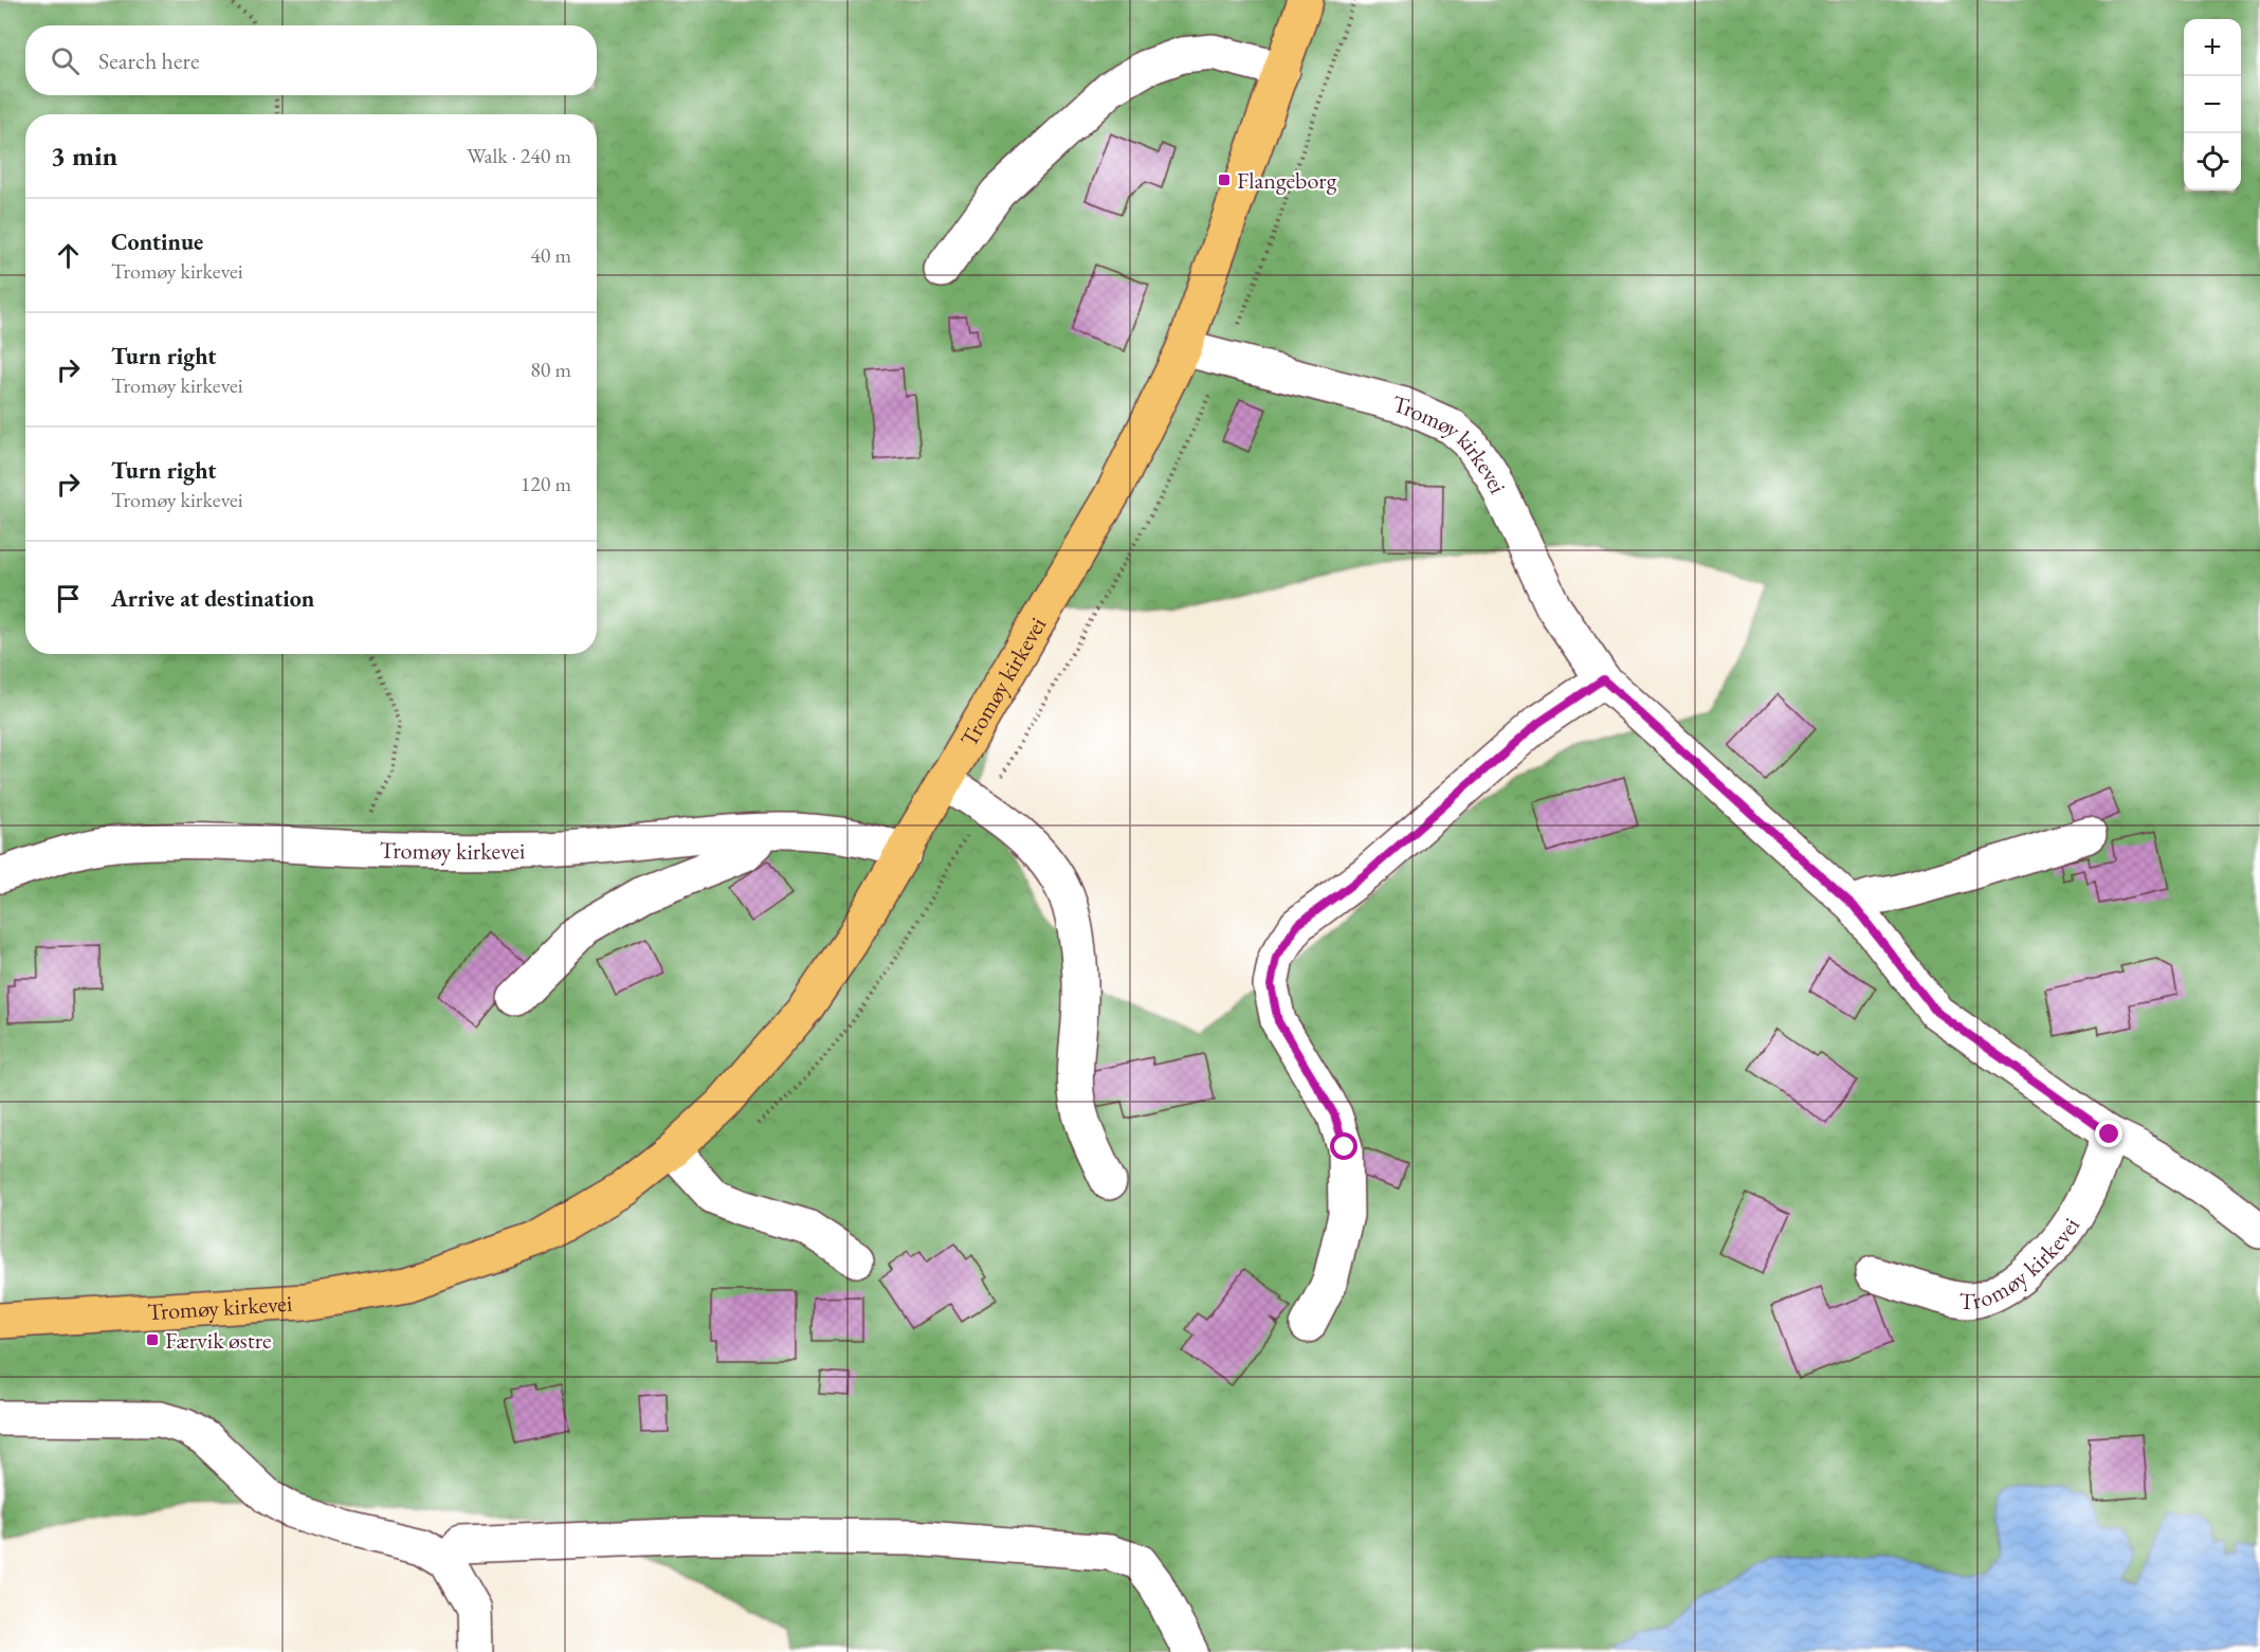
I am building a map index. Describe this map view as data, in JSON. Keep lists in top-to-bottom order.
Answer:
{
  "streets": {
    "main road": ["Tromøy kirkevei"]
  },
  "places": {
    "transit": ["Flangeborg", "Færvik østre"]
  },
  "page": {
    "map_buttons": ["+", "−"],
    "search": "Search here",
    "heading": ["3 min", "Walk · 240 m"],
    "list": [
      ["Continue", "Tromøy kirkevei", "40 m"],
      ["Turn right", "Tromøy kirkevei", "80 m"],
      ["Turn right", "Tromøy kirkevei", "120 m"],
      "Arrive at destination"
    ]
  }
}
